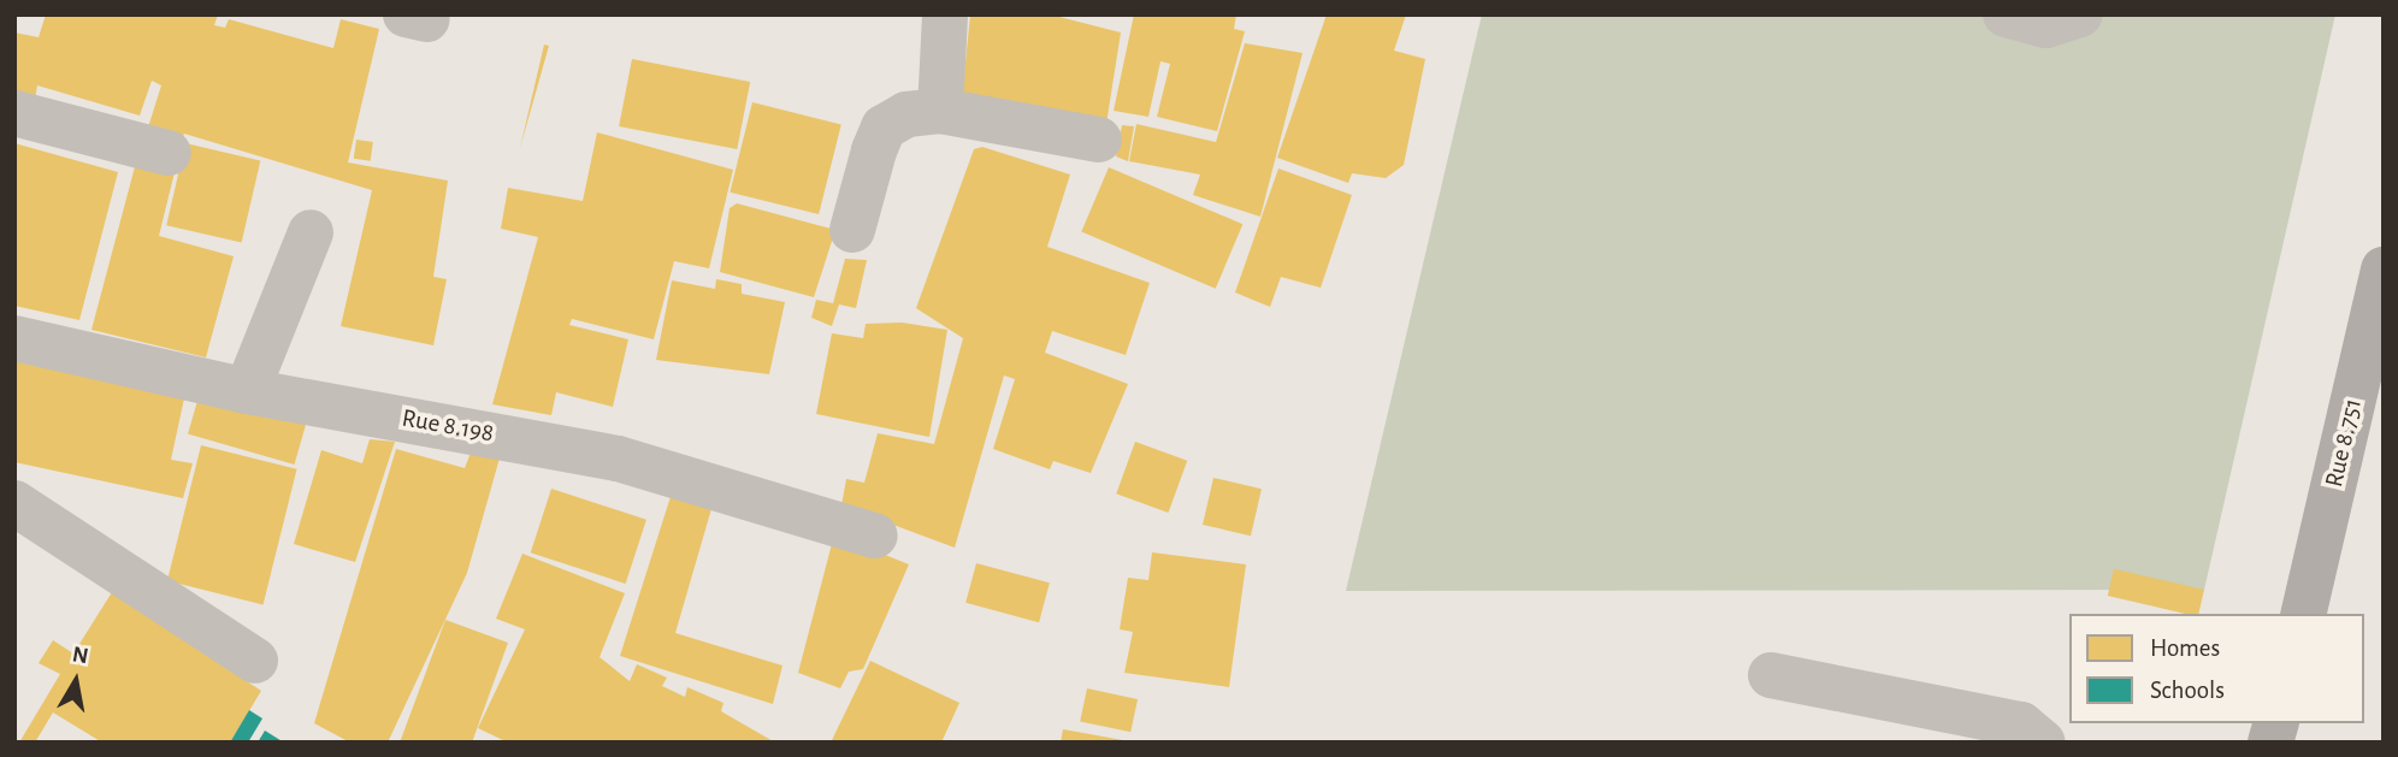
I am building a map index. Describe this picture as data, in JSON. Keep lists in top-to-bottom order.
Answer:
{
  "streets": {
    "main road": ["Rue 8.751"],
    "street": ["Rue 8.198"]
  },
  "legend": ["Homes", "Schools"],
  "north": "top"
}
